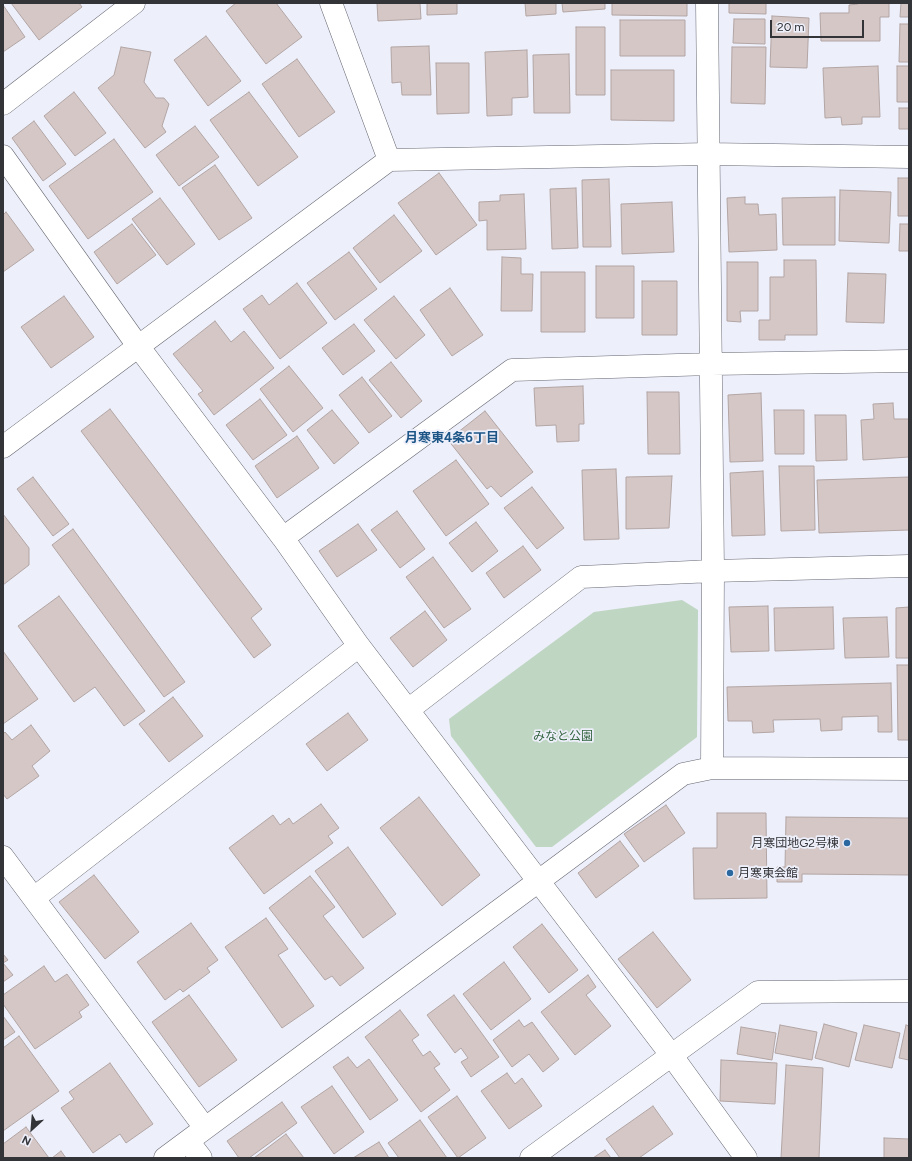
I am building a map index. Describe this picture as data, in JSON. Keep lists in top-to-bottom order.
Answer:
{
  "districts": ["月寒東4条6丁目"],
  "parks": ["みなと公園"],
  "places": ["月寒団地G2号棟", "月寒東会館"],
  "scale_bar": "20 m",
  "north": "bottom left"
}
